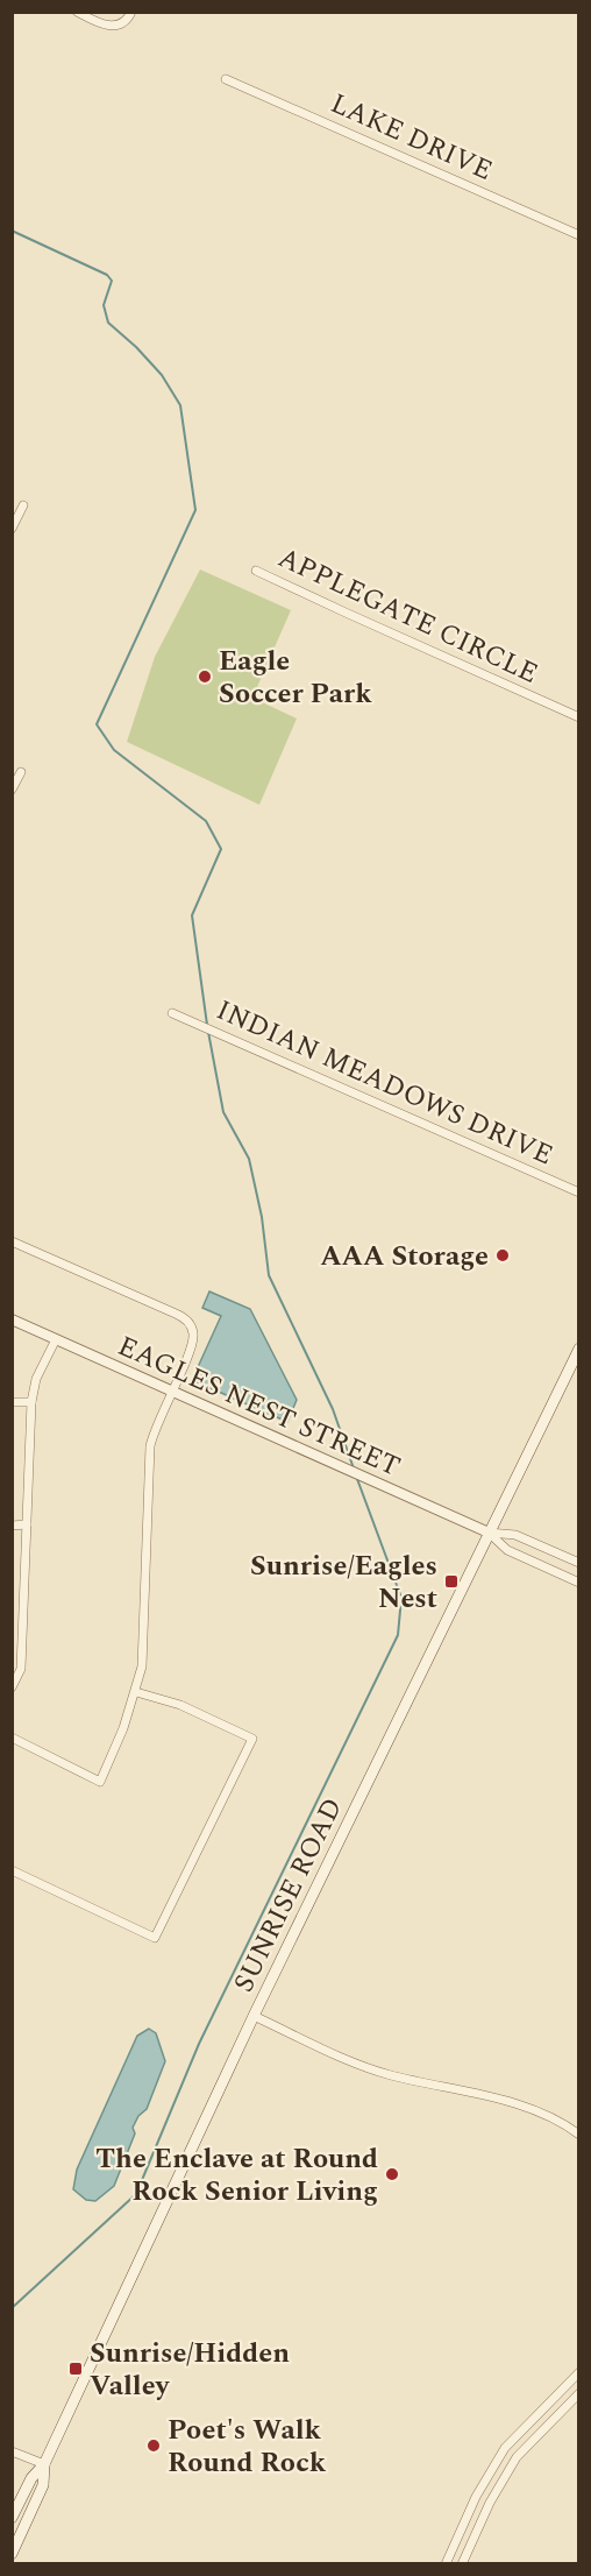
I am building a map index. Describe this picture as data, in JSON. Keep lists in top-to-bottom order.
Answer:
{
  "streets": {
    "main road": ["SUNRISE ROAD"],
    "street": [
      "LAKE DRIVE",
      "APPLEGATE CIRCLE",
      "INDIAN MEADOWS DRIVE",
      "EAGLES NEST STREET"
    ]
  },
  "crossings": [
    ["EAGLES NEST STREET", "SUNRISE ROAD"]
  ],
  "places": {
    "other": [
      "Eagle Soccer Park",
      "AAA Storage",
      "The Enclave at Round Rock Senior Living",
      "Poet's Walk Round Rock"
    ],
    "transit": ["Sunrise/Eagles Nest", "Sunrise/Hidden Valley"]
  }
}
